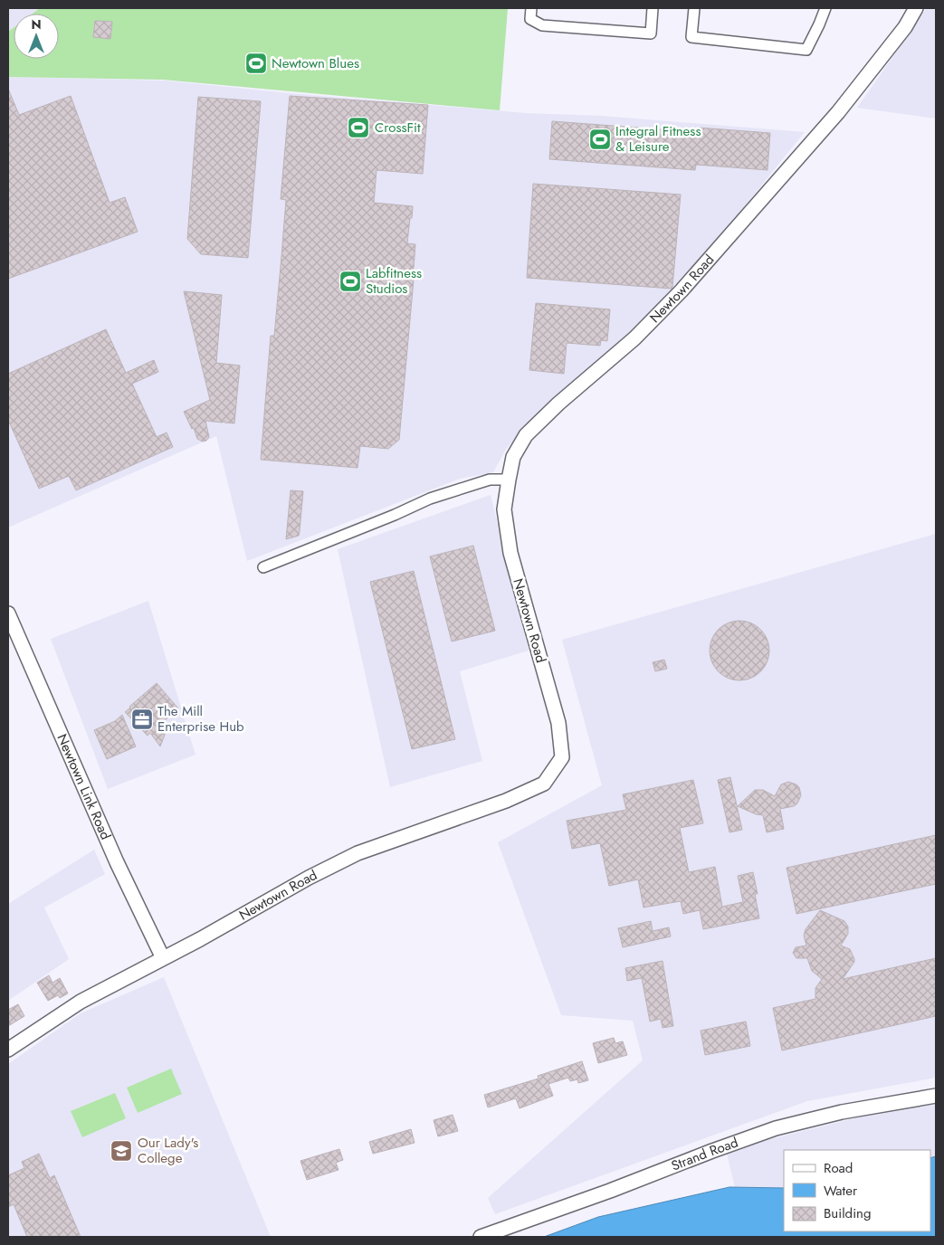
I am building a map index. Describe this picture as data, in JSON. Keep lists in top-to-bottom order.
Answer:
{
  "streets": {
    "street": ["Newtown Road", "Newtown Link Road", "Strand Road"]
  },
  "crossings": [
    ["Newtown Road", "Newtown Link Road"]
  ],
  "places": {
    "sports": [
      "Newtown Blues",
      "CrossFit",
      "Integral Fitness & Leisure",
      "Labfitness Studios"
    ],
    "office": ["The Mill Enterprise Hub"],
    "school or university": ["Our Lady's College"]
  },
  "legend": ["Road", "Water", "Building"],
  "north": "top"
}
